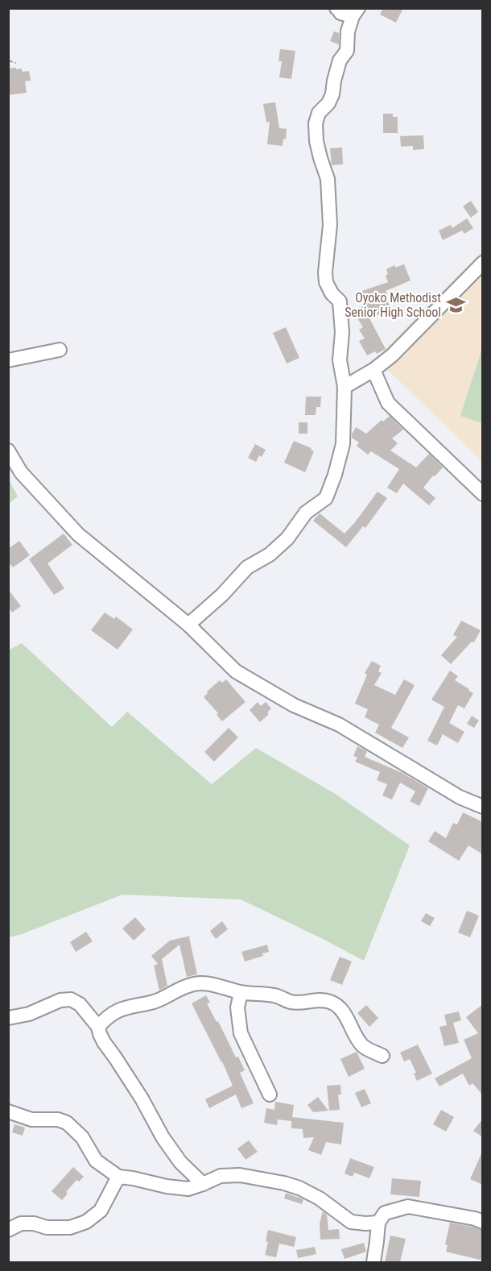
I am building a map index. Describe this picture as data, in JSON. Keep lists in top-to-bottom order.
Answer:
{
  "places": {
    "school or university": ["Oyoko Methodist Senior High School"]
  }
}
